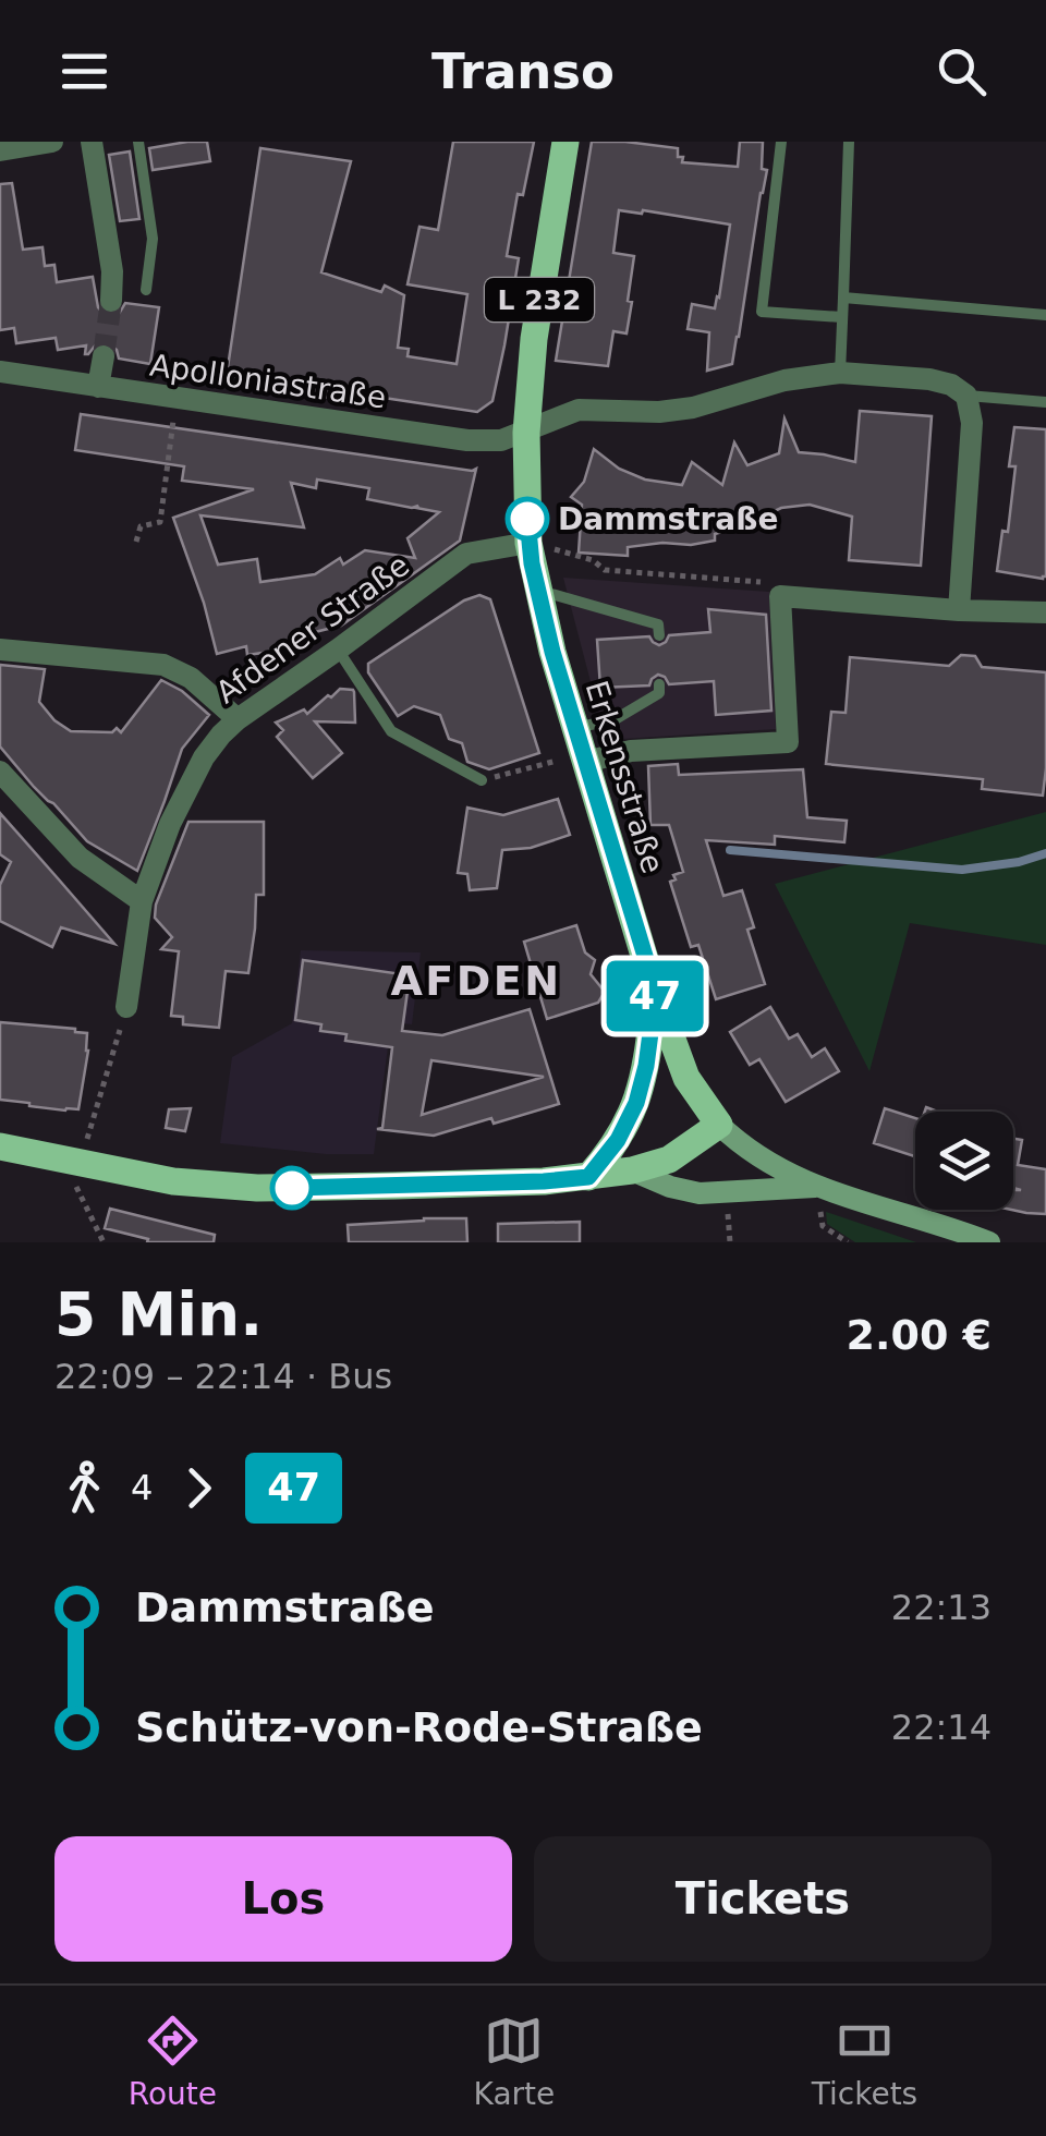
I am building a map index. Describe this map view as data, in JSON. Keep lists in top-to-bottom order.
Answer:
{
  "streets": {
    "main road": ["L 232", "Erkensstraße"],
    "street": ["Apolloniastraße", "Afdener Straße"]
  },
  "crossings": [
    ["L 232", "Apolloniastraße"],
    ["L 232", "Erkensstraße"],
    ["Apolloniastraße", "Erkensstraße"],
    ["Afdener Straße", "Erkensstraße"]
  ],
  "districts": ["AFDEN"],
  "places": ["Dammstraße"],
  "lines": ["bus line 47"],
  "page": {
    "header": "Transo",
    "on_map": "47",
    "heading": ["5 Min.", "22:09 – 22:14 · Bus", "2.00 €"],
    "legs": ["4", "47"],
    "list": [
      {
        "name": "Dammstraße",
        "value": "22:13"
      },
      {
        "name": "Schütz-von-Rode-Straße",
        "value": "22:14"
      }
    ],
    "buttons": ["Los", "Tickets"],
    "tabs": ["Route", "Karte", "Tickets"]
  }
}
